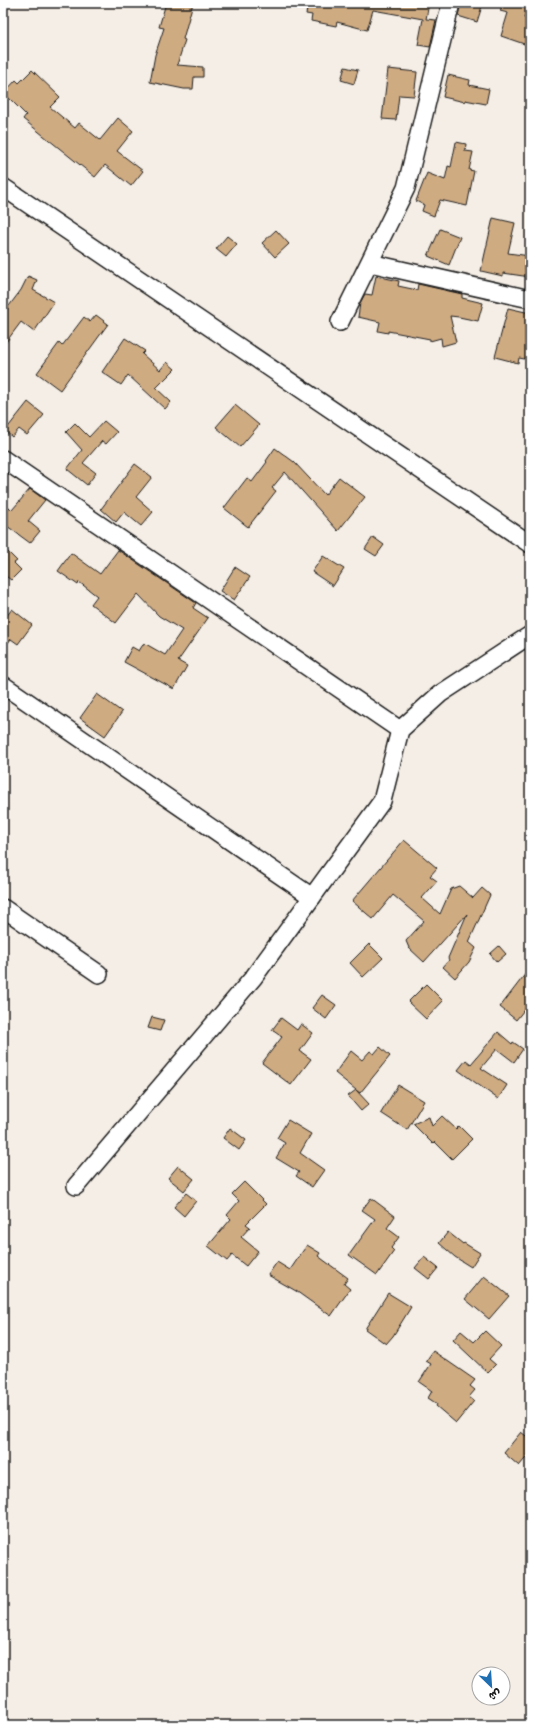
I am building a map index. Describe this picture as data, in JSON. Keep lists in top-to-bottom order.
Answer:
{
  "north": "bottom right"
}
